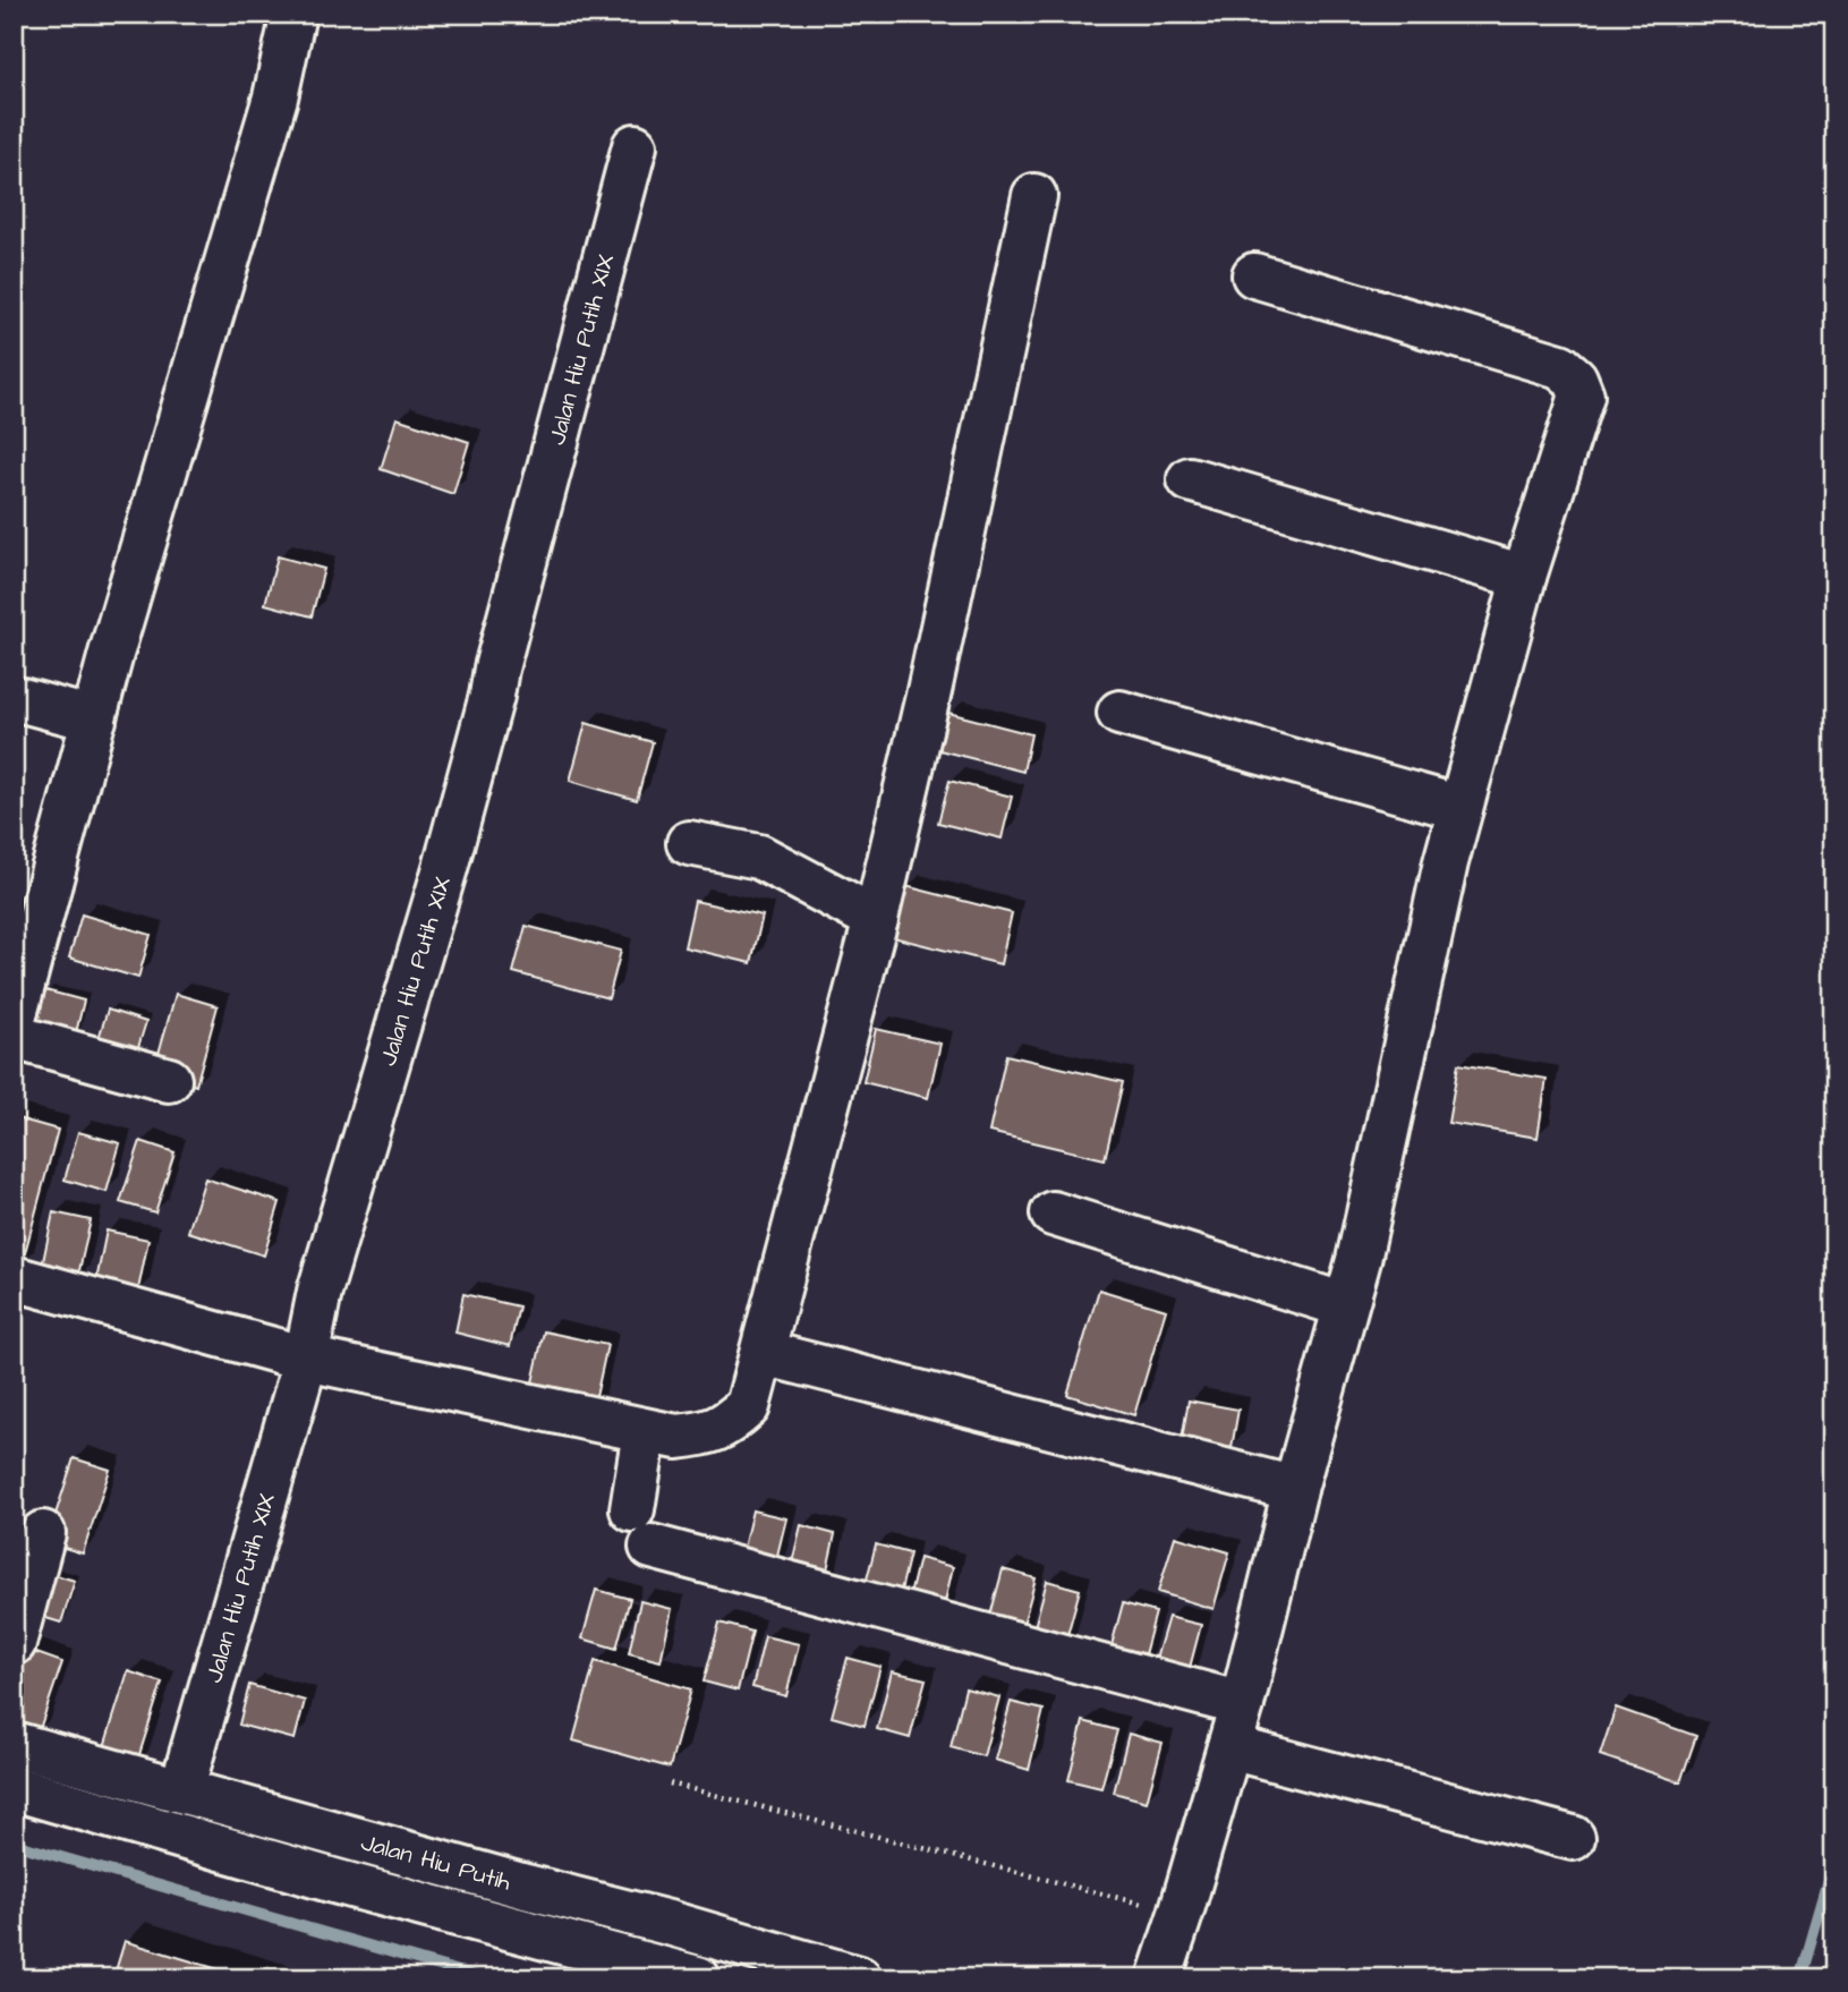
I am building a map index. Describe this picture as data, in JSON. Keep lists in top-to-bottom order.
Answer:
{
  "streets": {
    "street": ["Jalan Hiu Putih XIX", "Jalan Hiu Putih"]
  },
  "crossings": [
    ["Jalan Hiu Putih XIX", "Jalan Hiu Putih"]
  ]
}
